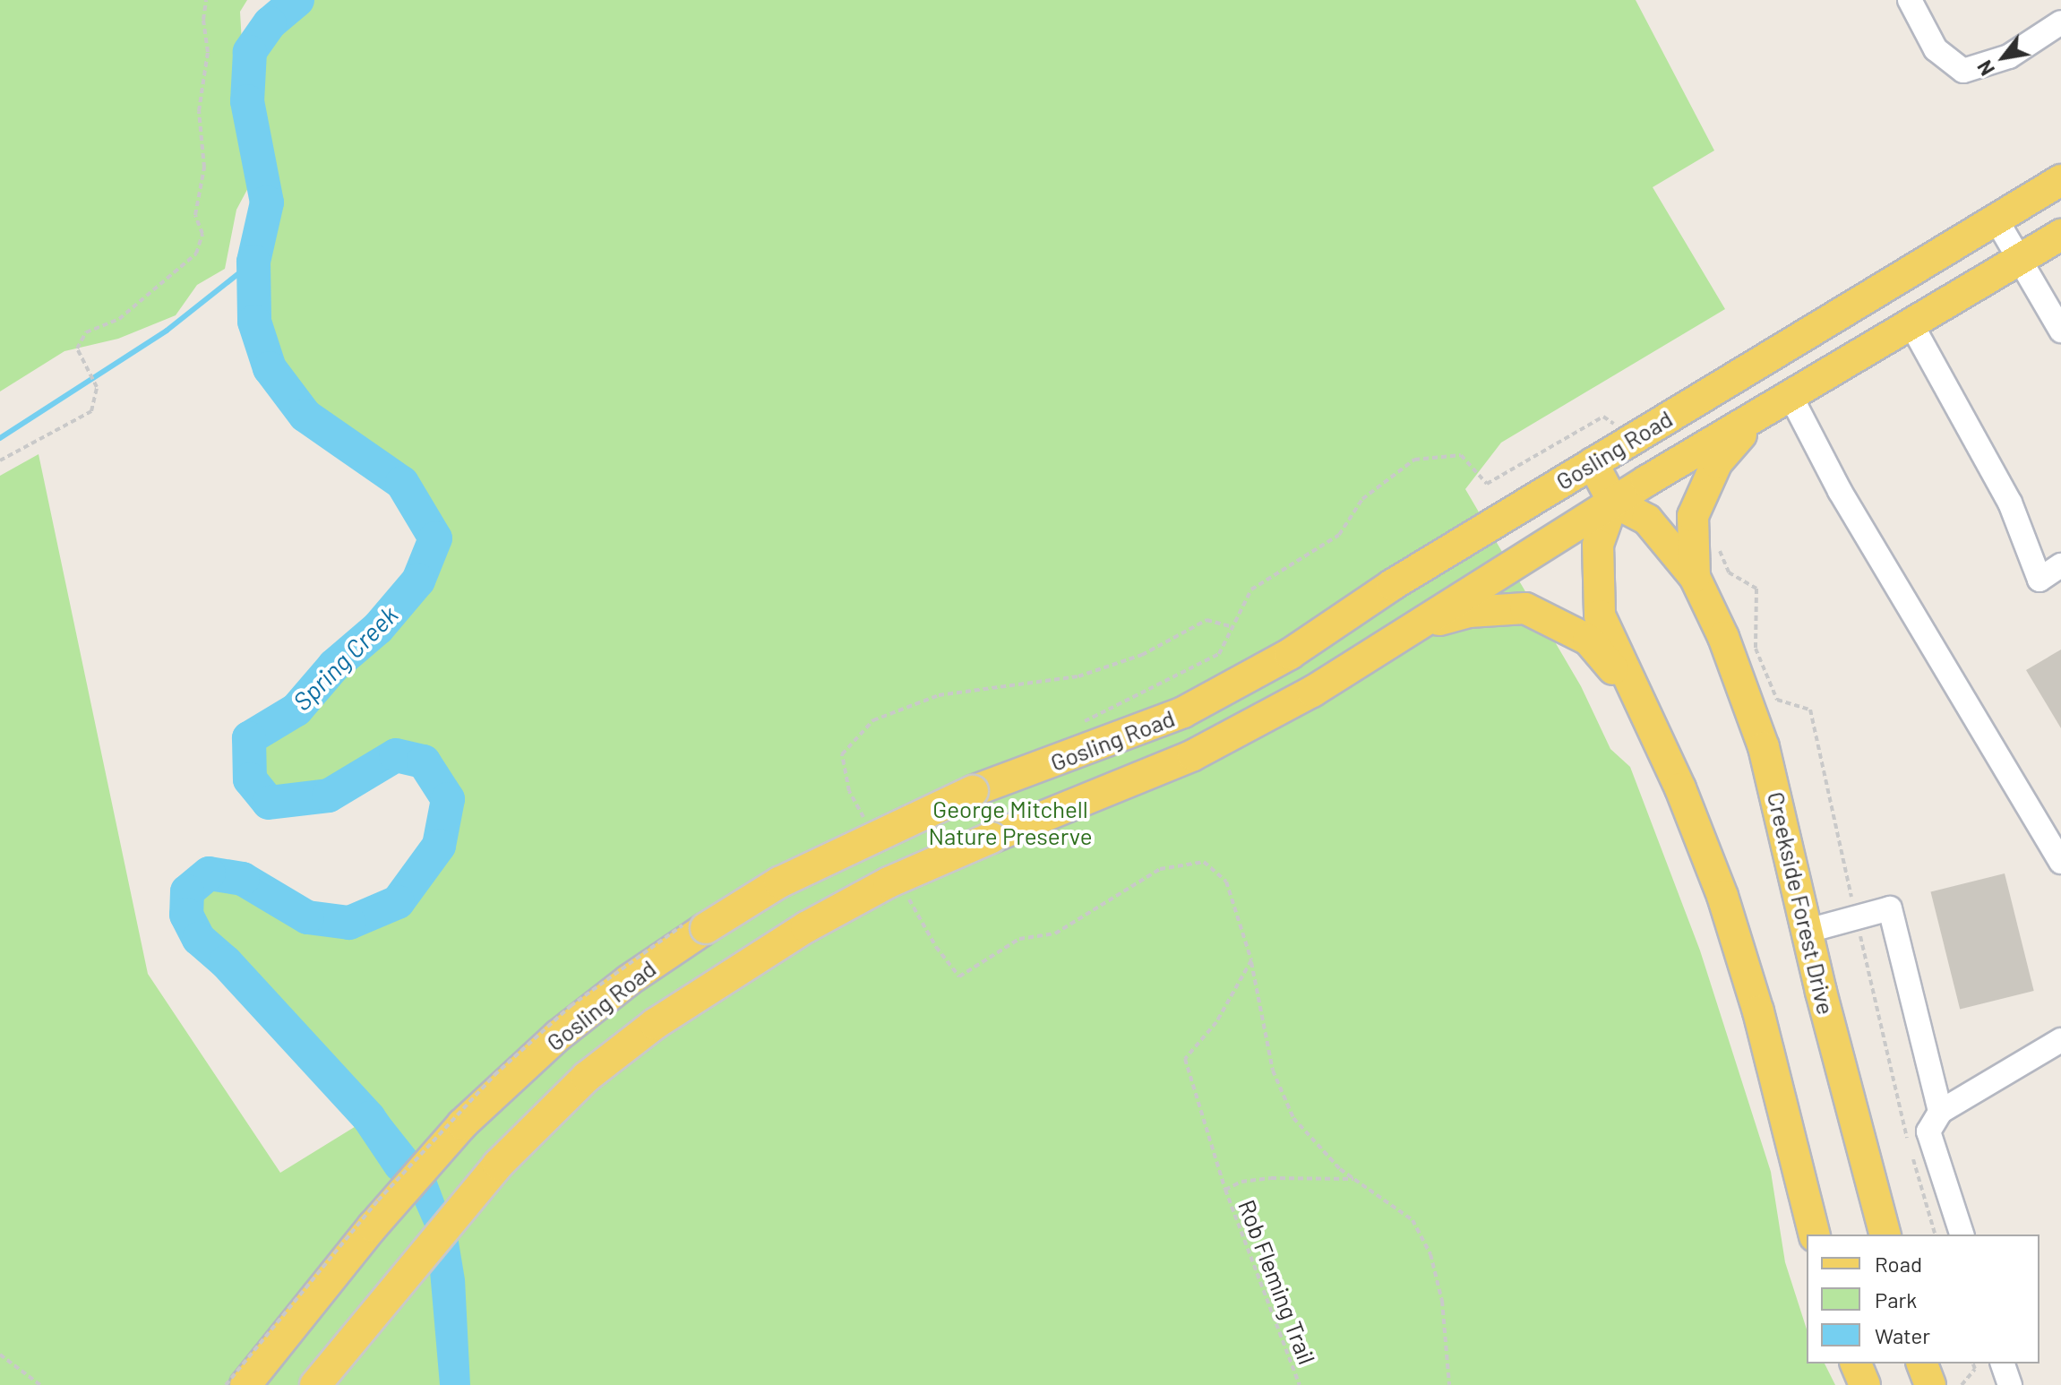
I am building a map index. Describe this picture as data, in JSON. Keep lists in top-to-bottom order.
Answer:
{
  "streets": {
    "main road": ["Gosling Road", "Creekside Forest Drive"],
    "path": ["Rob Fleming Trail"]
  },
  "crossings": [
    ["Gosling Road", "Creekside Forest Drive"]
  ],
  "water": ["Spring Creek"],
  "parks": ["George Mitchell Nature Preserve"],
  "legend": ["Road", "Park", "Water"],
  "north": "bottom left"
}
